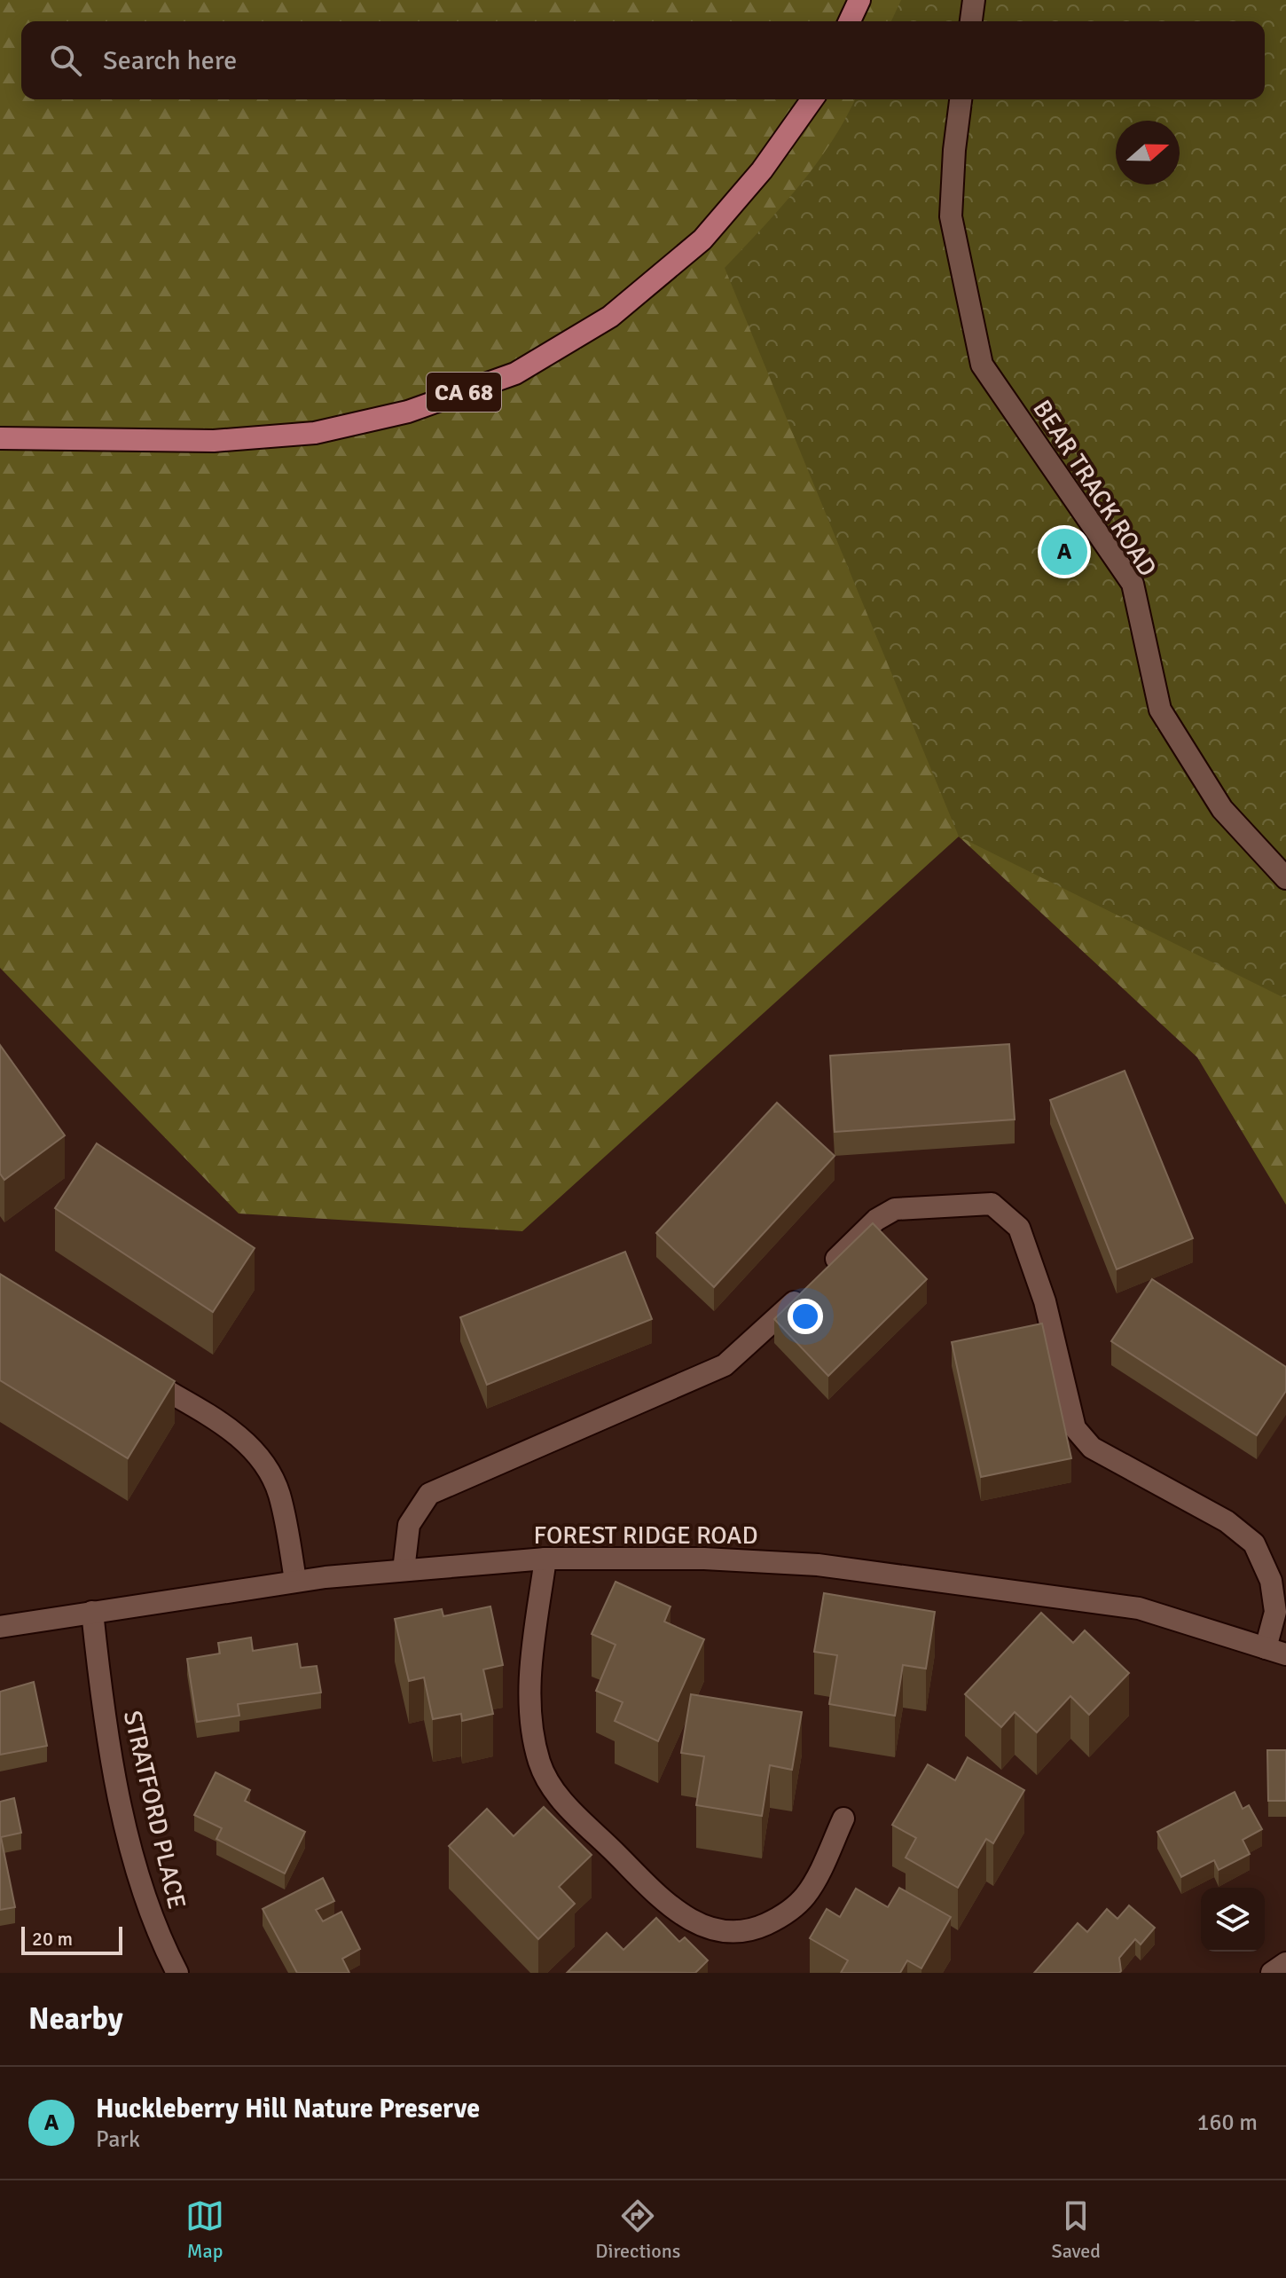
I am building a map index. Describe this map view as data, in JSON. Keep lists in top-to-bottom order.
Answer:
{
  "streets": {
    "main road": ["CA 68"],
    "street": ["BEAR TRACK ROAD", "FOREST RIDGE ROAD", "STRATFORD PLACE"]
  },
  "crossings": [
    ["FOREST RIDGE ROAD", "STRATFORD PLACE"]
  ],
  "scale_bar": "20 m",
  "north": "right",
  "page": {
    "search": "Search here",
    "pins": "A",
    "scale": "20 m",
    "heading": "Nearby",
    "list": [
      {
        "mark": "A",
        "name": "Huckleberry Hill Nature Preserve",
        "note": "Park",
        "value": "160 m"
      }
    ],
    "nav": ["Map", "Directions", "Saved"]
  }
}
